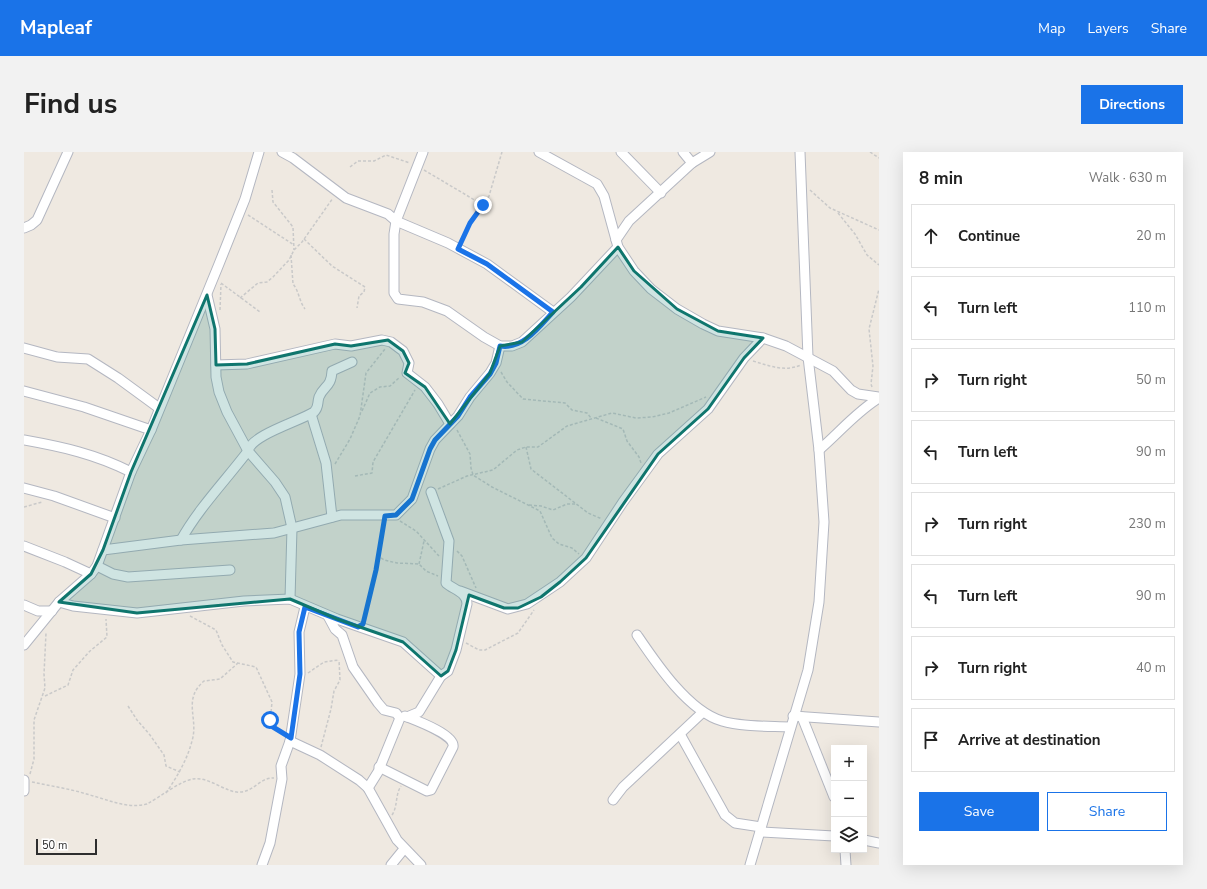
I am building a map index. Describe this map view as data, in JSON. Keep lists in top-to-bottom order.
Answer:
{
  "scale_bar": "50 m",
  "page": {
    "header": "Mapleaf",
    "nav": ["Map", "Layers", "Share"],
    "title": "Find us",
    "buttons": [
      "Directions",
      ["Save", "Share"]
    ],
    "heading": ["8 min", "Walk · 630 m"],
    "list": [
      ["Continue", "20 m"],
      ["Turn left", "110 m"],
      ["Turn right", "50 m"],
      ["Turn left", "90 m"],
      ["Turn right", "230 m"],
      ["Turn left", "90 m"],
      ["Turn right", "40 m"],
      "Arrive at destination"
    ],
    "map_buttons": ["+", "−"],
    "scale": "50 m"
  }
}
